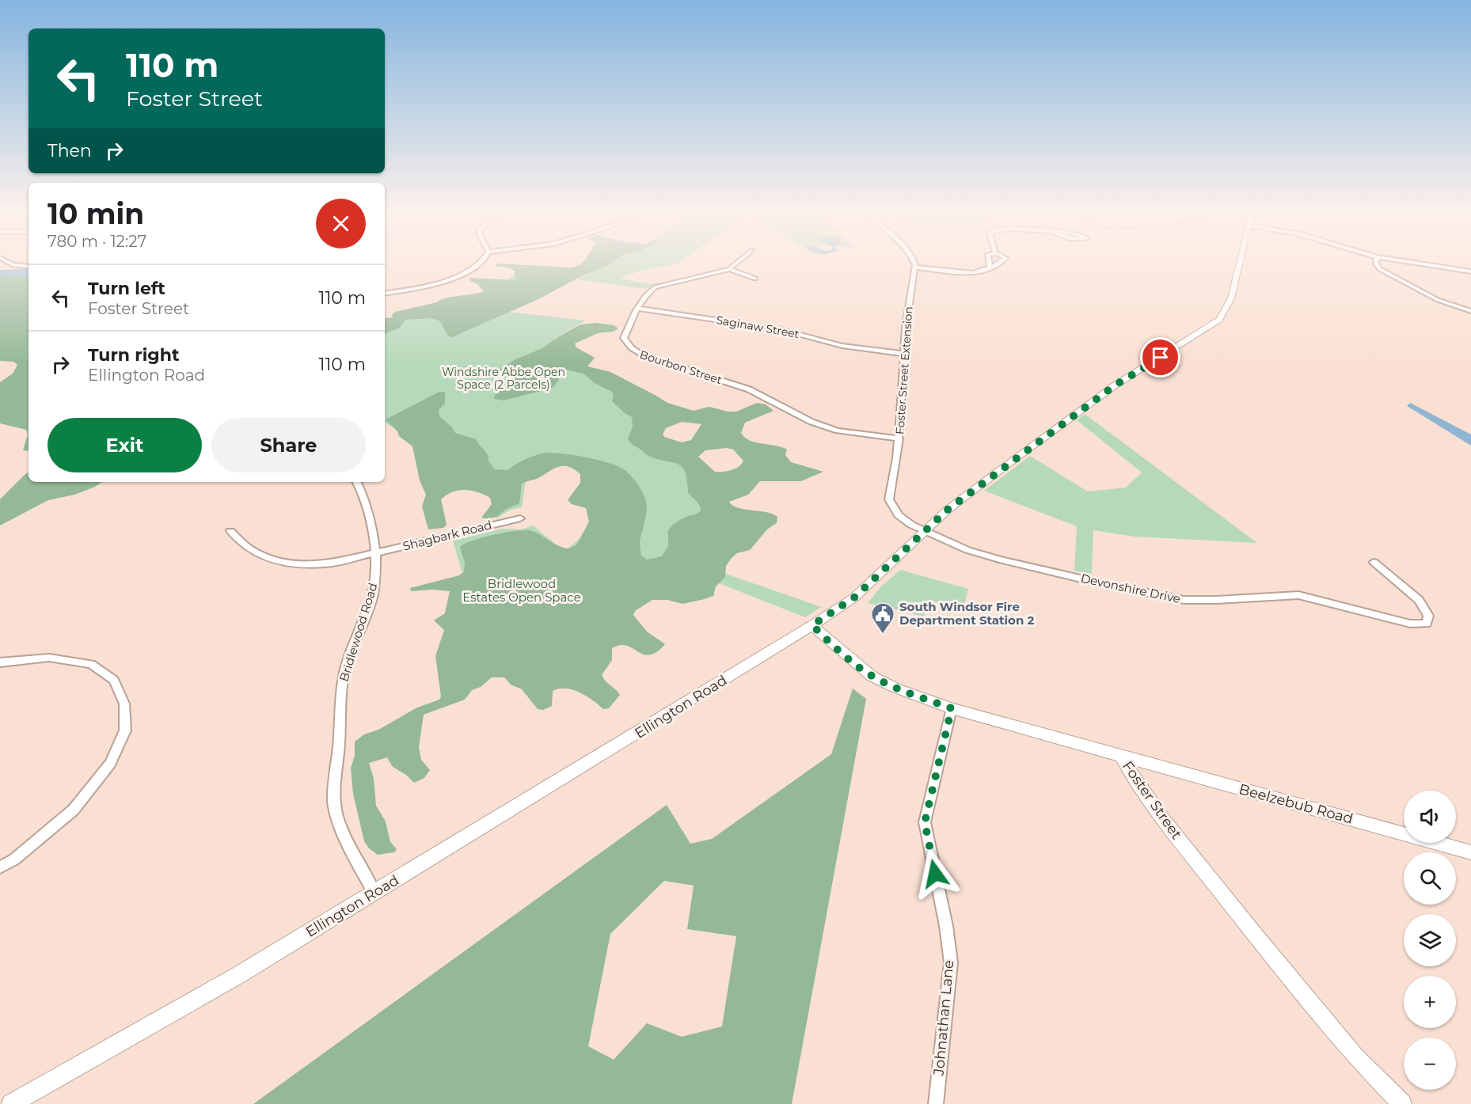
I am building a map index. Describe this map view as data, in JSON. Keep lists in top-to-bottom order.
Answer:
{
  "streets": {
    "main road": ["Ellington Road", "Foster Street", "Beelzebub Road"],
    "street": [
      "Saginaw Street",
      "Bourbon Street",
      "Foster Street Extension",
      "Shagbark Road",
      "Devonshire Drive",
      "Bridlewood Road",
      "Johnathan Lane"
    ]
  },
  "crossings": [
    ["Saginaw Street", "Bourbon Street"],
    ["Saginaw Street", "Foster Street Extension"],
    ["Bourbon Street", "Foster Street Extension"],
    ["Foster Street Extension", "Devonshire Drive"],
    ["Foster Street Extension", "Ellington Road"],
    ["Shagbark Road", "Bridlewood Road"],
    ["Devonshire Drive", "Ellington Road"],
    ["Bridlewood Road", "Ellington Road"],
    ["Ellington Road", "Foster Street"],
    ["Foster Street", "Beelzebub Road"],
    ["Foster Street", "Johnathan Lane"]
  ],
  "parks": ["Windshire Abbe Open Space (2 Parcels)", "Bridlewood Estates Open Space"],
  "places": {
    "public building": ["South Windsor Fire Department Station 2"]
  },
  "page": {
    "turn": ["110 m", "Foster Street"],
    "then": "Then",
    "heading": ["10 min", "780 m · 12:27"],
    "list": [
      {
        "name": "Turn left",
        "note": "Foster Street",
        "value": "110 m"
      },
      {
        "name": "Turn right",
        "note": "Ellington Road",
        "value": "110 m"
      }
    ],
    "buttons": ["Exit", "Share"],
    "map_buttons": ["+", "−"]
  }
}
